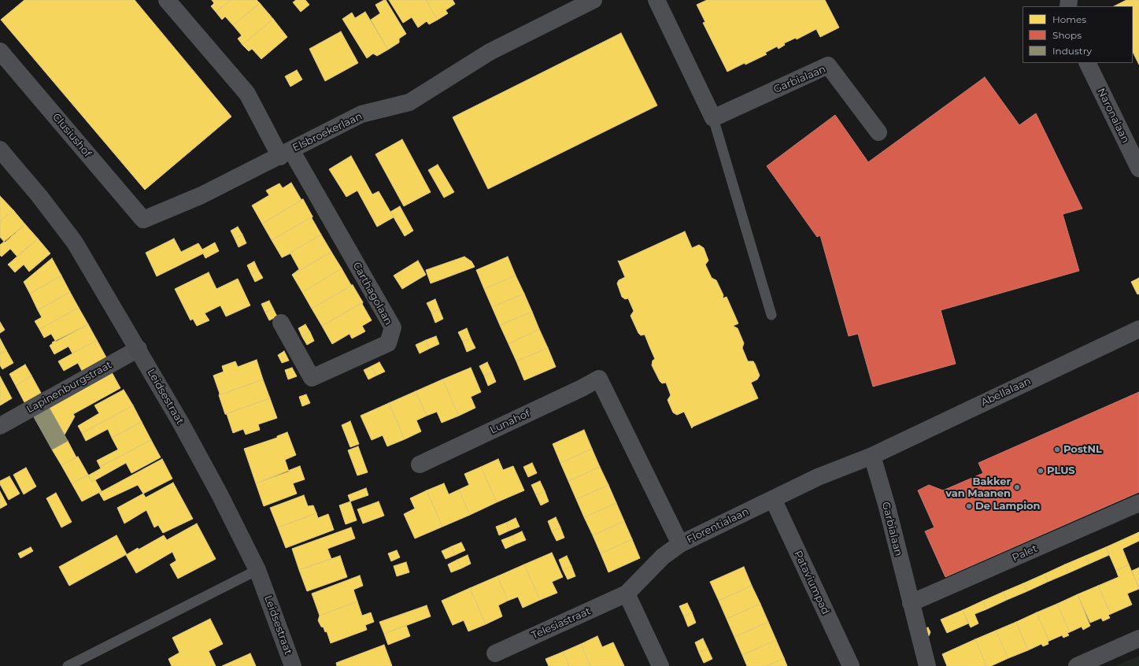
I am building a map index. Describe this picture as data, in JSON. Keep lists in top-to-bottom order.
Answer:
{
  "streets": {
    "main road": ["Leidsestraat"],
    "street": [
      "Garbialaan",
      "Naronalaan",
      "Elsbroekerlaan",
      "Clusiushof",
      "Carthagolaan",
      "Lapinenburgstraat",
      "Abellalaan",
      "Lunahof",
      "Florentialaan",
      "Palet",
      "Pataviumpad",
      "Telesiastraat"
    ]
  },
  "crossings": [
    ["Garbialaan", "Abellalaan"],
    ["Garbialaan", "Florentialaan"],
    ["Garbialaan", "Palet"],
    ["Elsbroekerlaan", "Clusiushof"],
    ["Elsbroekerlaan", "Carthagolaan"],
    ["Lapinenburgstraat", "Leidsestraat"],
    ["Abellalaan", "Florentialaan"],
    ["Lunahof", "Florentialaan"],
    ["Florentialaan", "Pataviumpad"],
    ["Florentialaan", "Telesiastraat"]
  ],
  "places": [
    "PostNL",
    "PLUS",
    "Bakker van Maanen",
    "De Lampion"
  ],
  "legend": ["Homes", "Shops", "Industry"]
}
